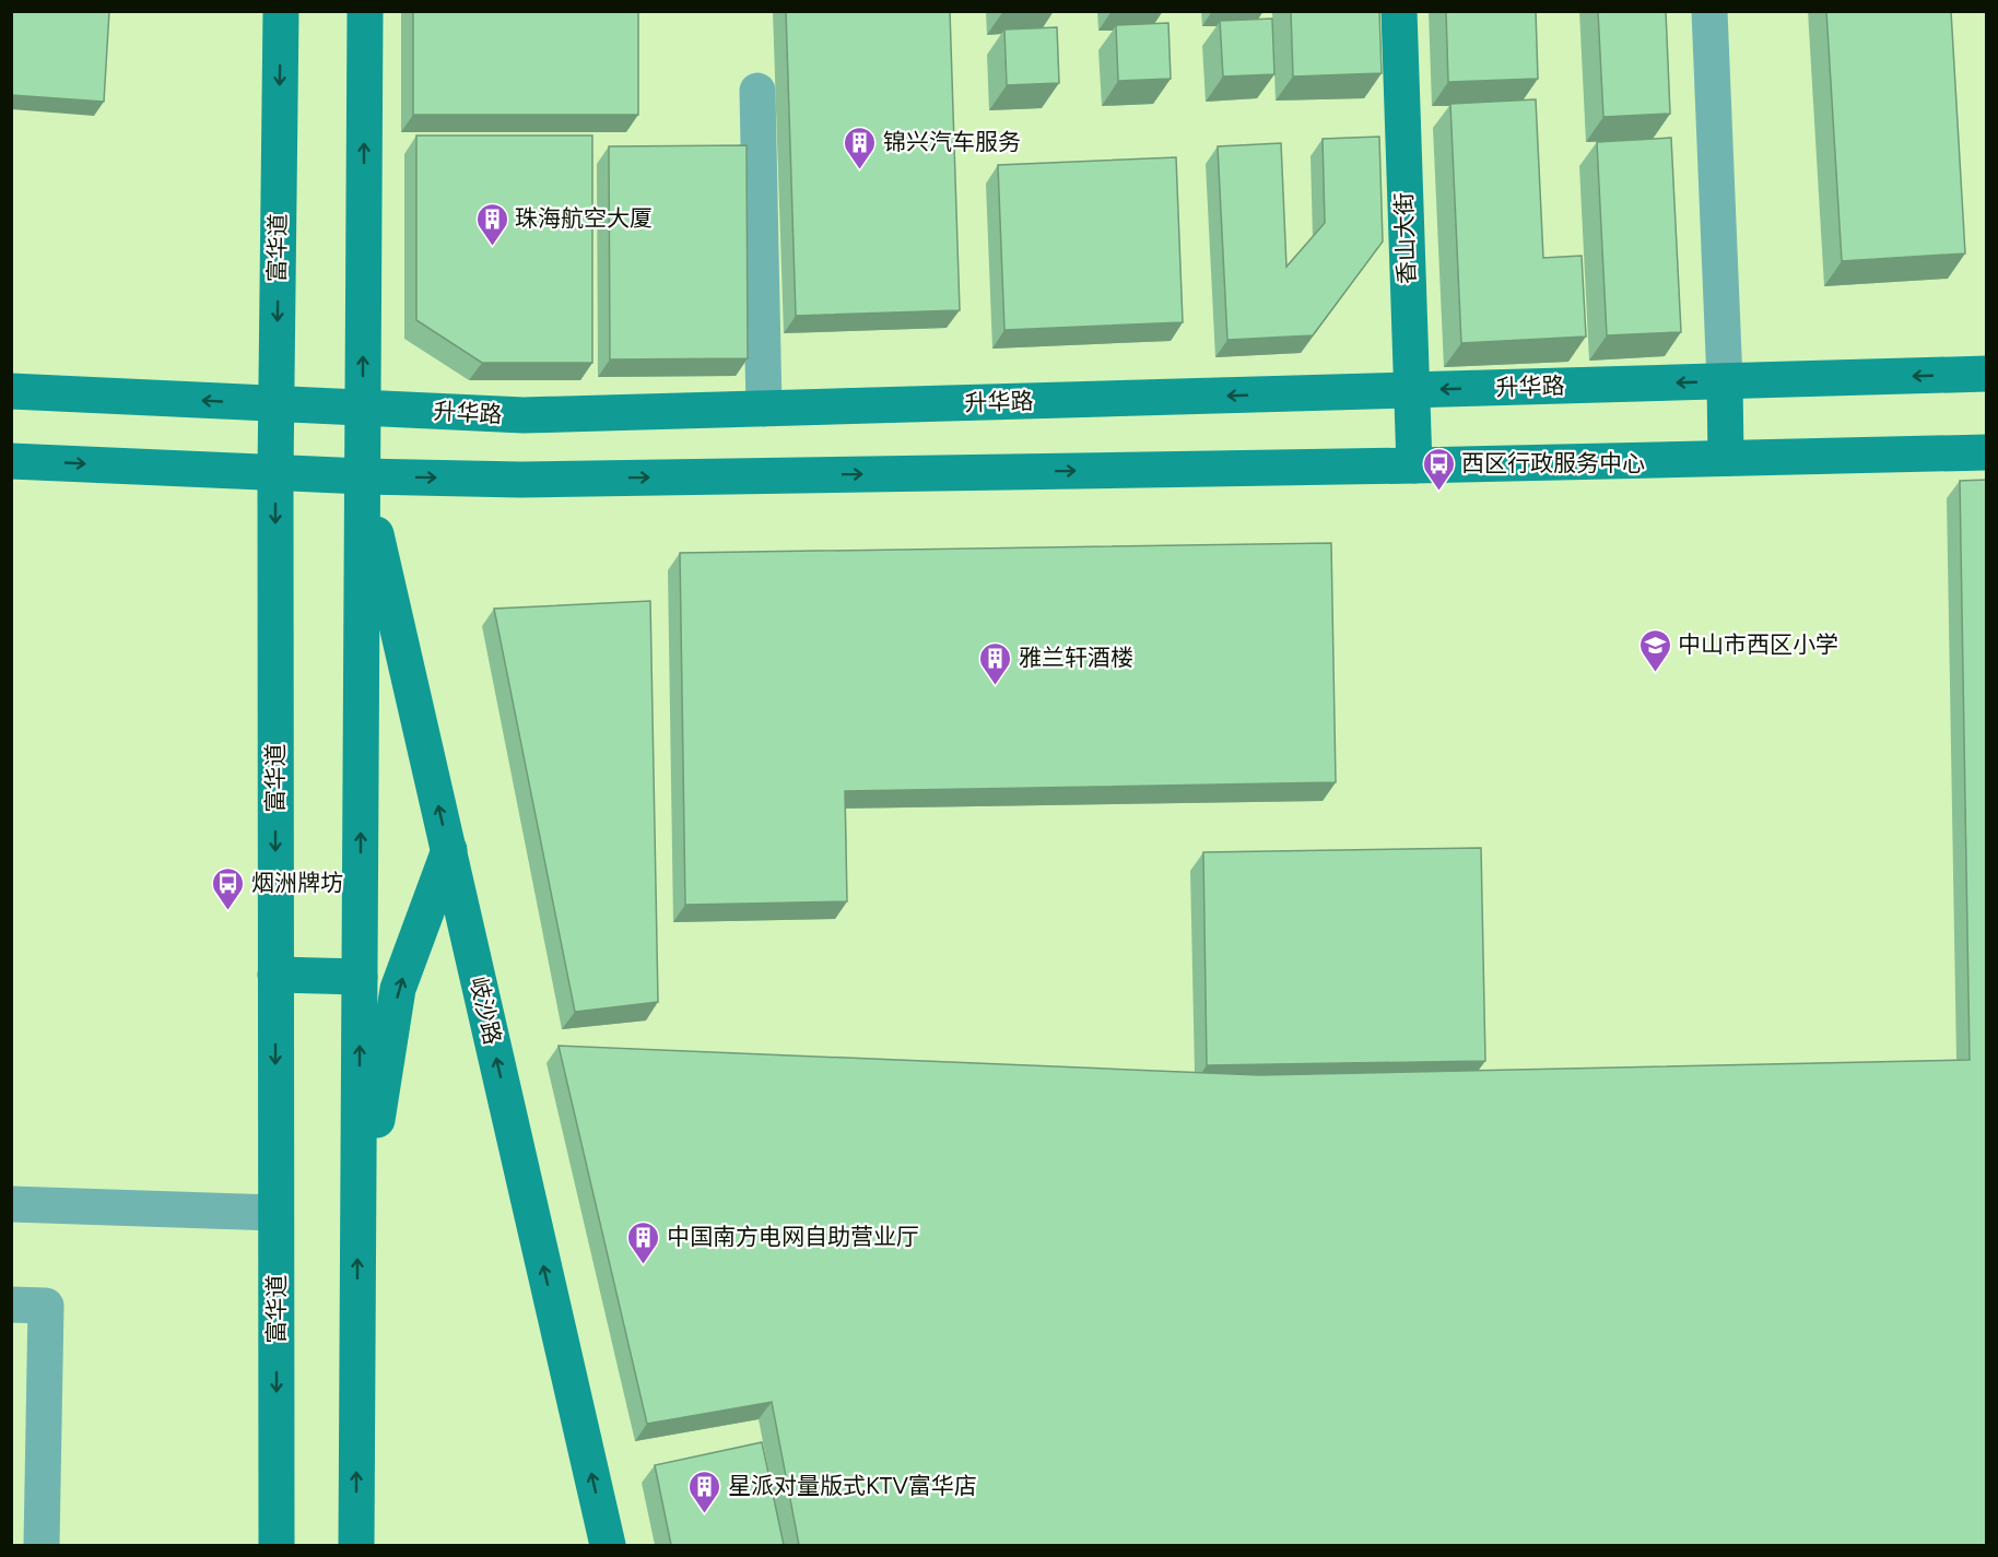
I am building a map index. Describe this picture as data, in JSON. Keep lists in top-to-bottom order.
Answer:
{
  "streets": {
    "main road": [
      "香山大街",
      "富华道",
      "升华路",
      "岐沙路"
    ]
  },
  "crossings": [
    ["香山大街", "升华路"],
    ["富华道", "升华路"]
  ],
  "places": {
    "building": [
      "锦兴汽车服务",
      "珠海航空大厦",
      "雅兰轩酒楼",
      "中国南方电网自助营业厅",
      "星派对量版式KTV富华店"
    ],
    "bus stop": ["西区行政服务中心", "烟洲牌坊"],
    "school or university": ["中山市西区小学"]
  }
}
